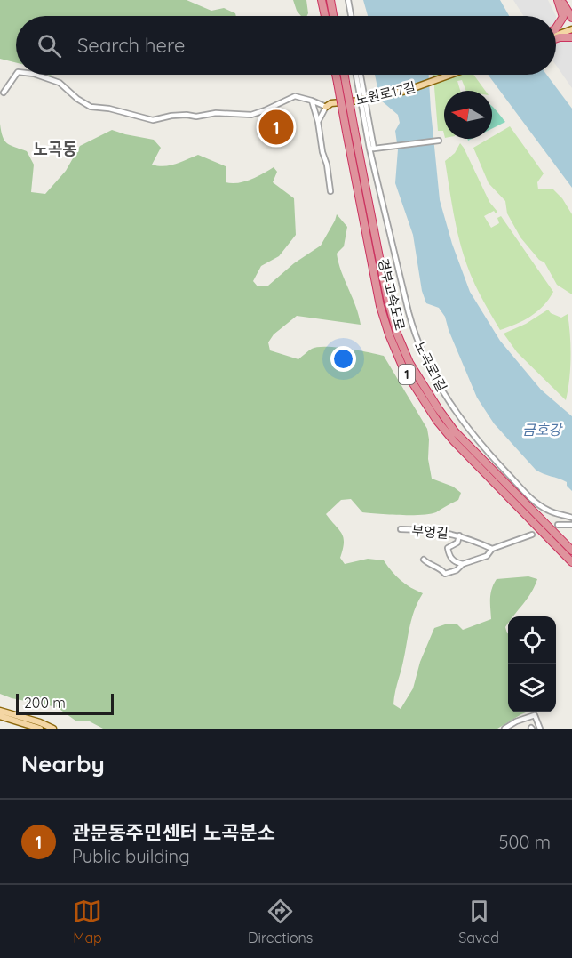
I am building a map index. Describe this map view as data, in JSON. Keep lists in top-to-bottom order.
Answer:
{
  "streets": {
    "highway": ["경부고속도로", "1"],
    "main road": ["노원로17길"],
    "street": ["노곡로1길", "부엉길"]
  },
  "crossings": [
    ["노원로17길", "노곡로1길"]
  ],
  "districts": ["노곡동"],
  "water": ["금호강"],
  "scale_bar": "200 m",
  "north": "left",
  "page": {
    "search": "Search here",
    "pins": "1",
    "scale": "200 m",
    "heading": "Nearby",
    "list": [
      {
        "mark": "1",
        "name": "관문동주민센터 노곡분소",
        "note": "Public building",
        "value": "500 m"
      }
    ],
    "nav": ["Map", "Directions", "Saved"]
  }
}
